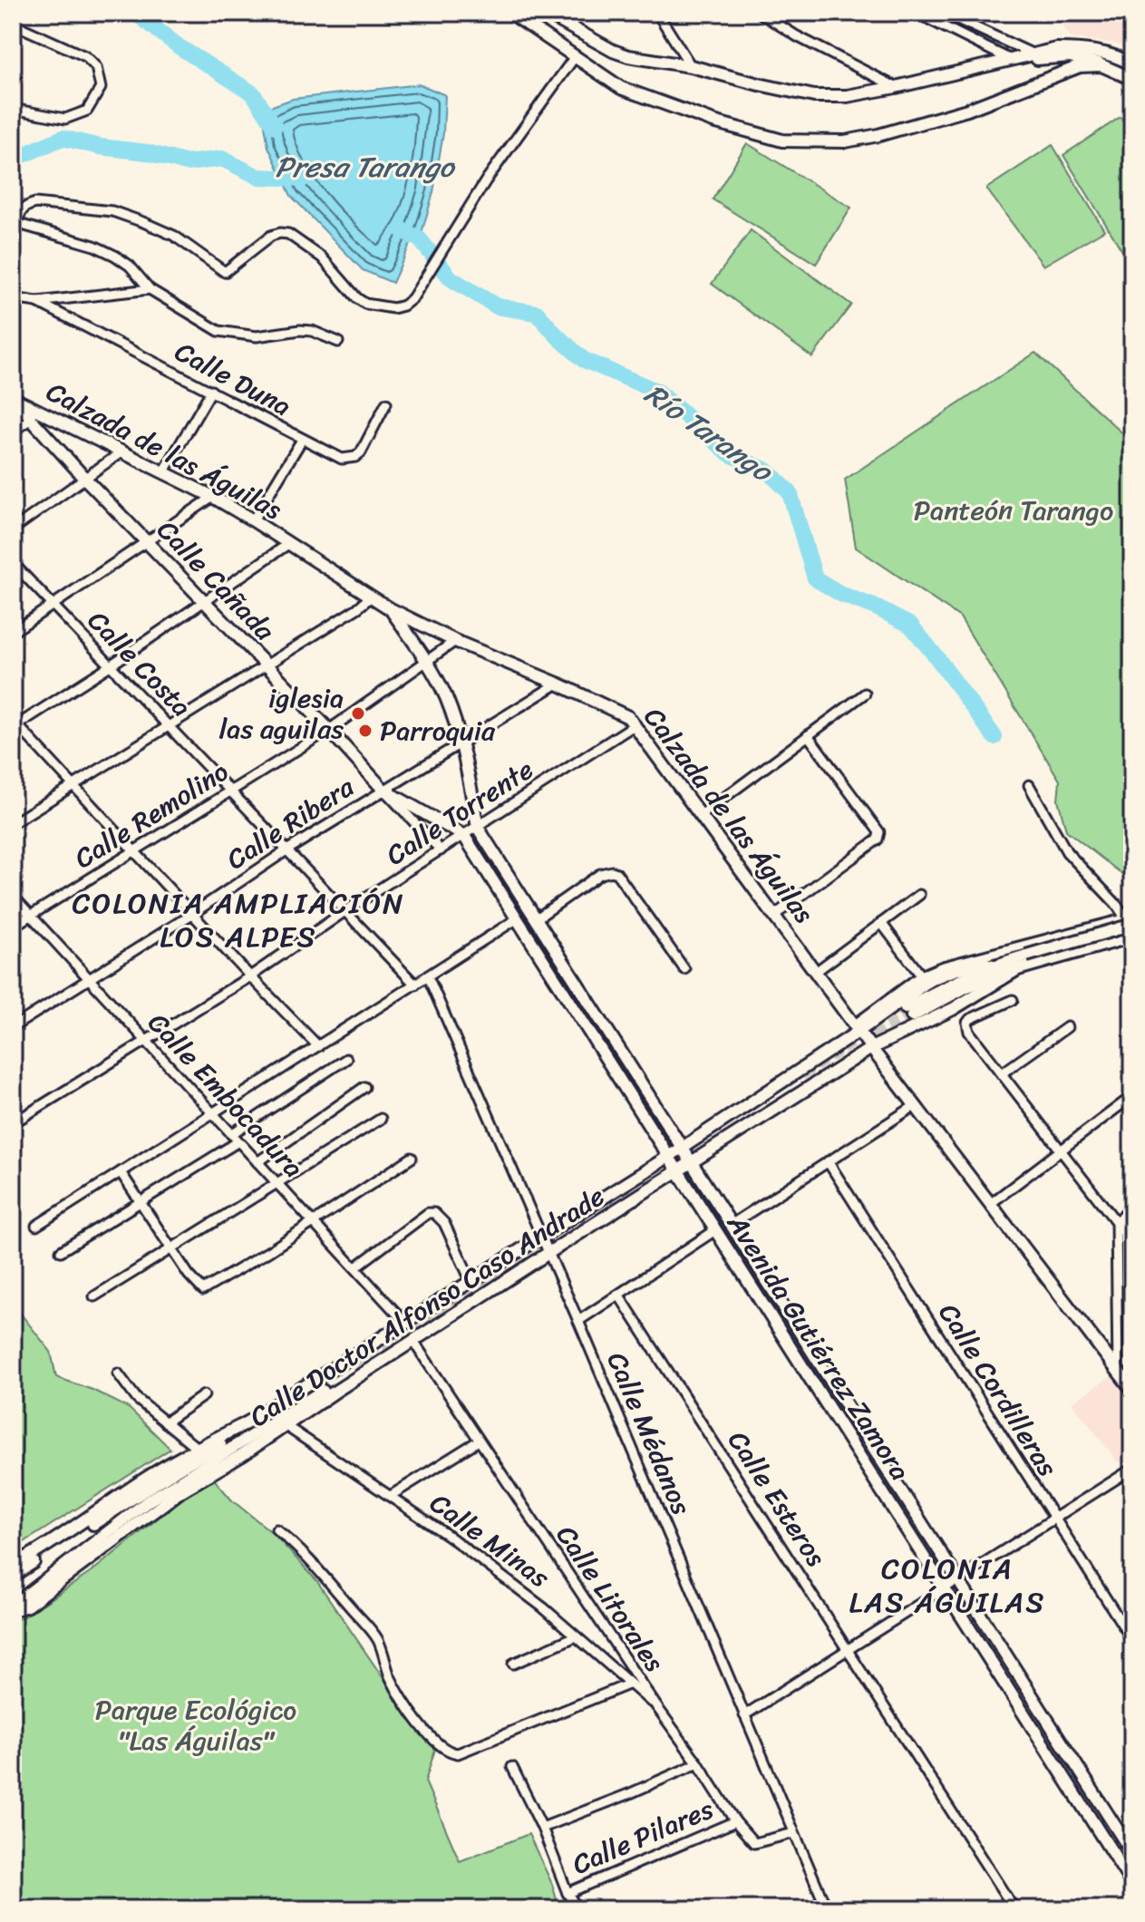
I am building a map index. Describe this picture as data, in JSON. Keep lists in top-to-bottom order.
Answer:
{
  "streets": {
    "street": [
      "Calle Duna",
      "Calzada de las Águilas",
      "Calle Cañada",
      "Calle Costa",
      "Calle Torrente",
      "Calle Remolino",
      "Calle Ribera",
      "Calle Embocadura",
      "Calle Doctor Alfonso Caso Andrade",
      "Avenida Gutiérrez Zamora",
      "Calle Cordilleras",
      "Calle Médanos",
      "Calle Esteros",
      "Calle Minas",
      "Calle Litorales",
      "Calle Pilares"
    ]
  },
  "crossings": [
    ["Calzada de las Águilas", "Calle Cañada"],
    ["Calzada de las Águilas", "Calle Torrente"],
    ["Calzada de las Águilas", "Calle Remolino"],
    ["Calzada de las Águilas", "Calle Ribera"],
    ["Calzada de las Águilas", "Calle Doctor Alfonso Caso Andrade"],
    ["Calle Cañada", "Calle Torrente"],
    ["Calle Cañada", "Calle Remolino"],
    ["Calle Cañada", "Calle Ribera"],
    ["Calle Cañada", "Avenida Gutiérrez Zamora"],
    ["Calle Costa", "Calle Torrente"],
    ["Calle Costa", "Calle Remolino"],
    ["Calle Costa", "Calle Ribera"],
    ["Calle Torrente", "Calle Embocadura"],
    ["Calle Torrente", "Avenida Gutiérrez Zamora"],
    ["Calle Remolino", "Calle Embocadura"],
    ["Calle Ribera", "Calle Embocadura"],
    ["Calle Embocadura", "Calle Doctor Alfonso Caso Andrade"],
    ["Calle Doctor Alfonso Caso Andrade", "Avenida Gutiérrez Zamora"],
    ["Calle Doctor Alfonso Caso Andrade", "Calle Médanos"],
    ["Calle Doctor Alfonso Caso Andrade", "Calle Minas"],
    ["Calle Doctor Alfonso Caso Andrade", "Calle Litorales"],
    ["Calle Médanos", "Calle Litorales"],
    ["Calle Minas", "Calle Litorales"],
    ["Calle Litorales", "Calle Pilares"]
  ],
  "districts": ["COLONIA AMPLIACIÓN LOS ALPES", "COLONIA LAS ÁGUILAS"],
  "water": ["Presa Tarango", "Río Tarango"],
  "parks": ["Panteón Tarango", "Parque Ecológico \"Las Águilas\""],
  "places": ["iglesia las aguilas", "Parroquia"]
}
